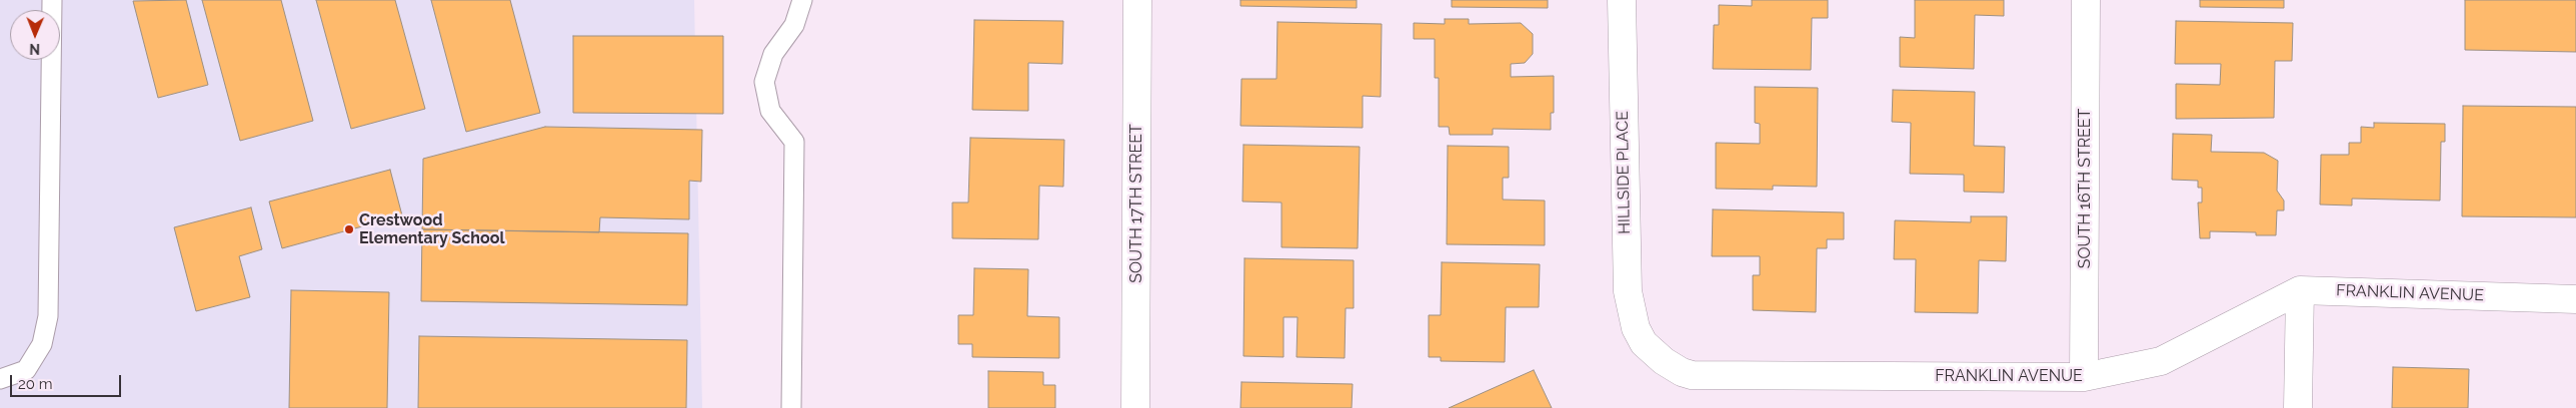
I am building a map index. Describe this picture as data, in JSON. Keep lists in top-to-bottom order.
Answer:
{
  "streets": {
    "street": [
      "HILLSIDE PLACE",
      "SOUTH 16TH STREET",
      "SOUTH 17TH STREET",
      "FRANKLIN AVENUE"
    ]
  },
  "crossings": [
    ["HILLSIDE PLACE", "FRANKLIN AVENUE"],
    ["SOUTH 16TH STREET", "FRANKLIN AVENUE"]
  ],
  "places": ["Crestwood Elementary School"],
  "scale_bar": "20 m",
  "north": "bottom"
}
